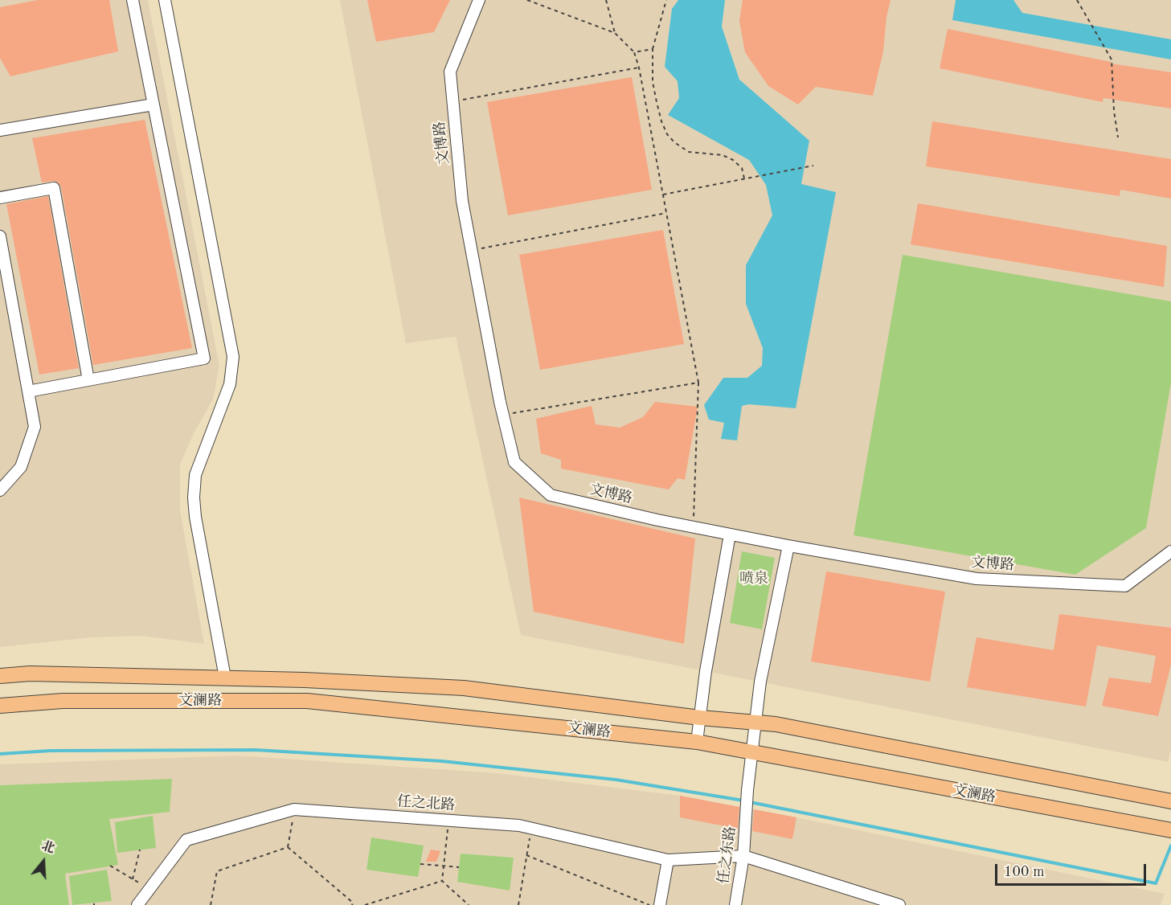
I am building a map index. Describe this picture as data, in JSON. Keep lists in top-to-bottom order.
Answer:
{
  "streets": {
    "main road": ["文澜路"],
    "street": ["文博路", "任之北路", "任之东路"]
  },
  "crossings": [
    ["文博路", "任之东路"],
    ["文澜路", "任之东路"],
    ["任之北路", "任之东路"]
  ],
  "parks": ["喷泉"],
  "scale_bar": "100 m",
  "north": "top"
}
